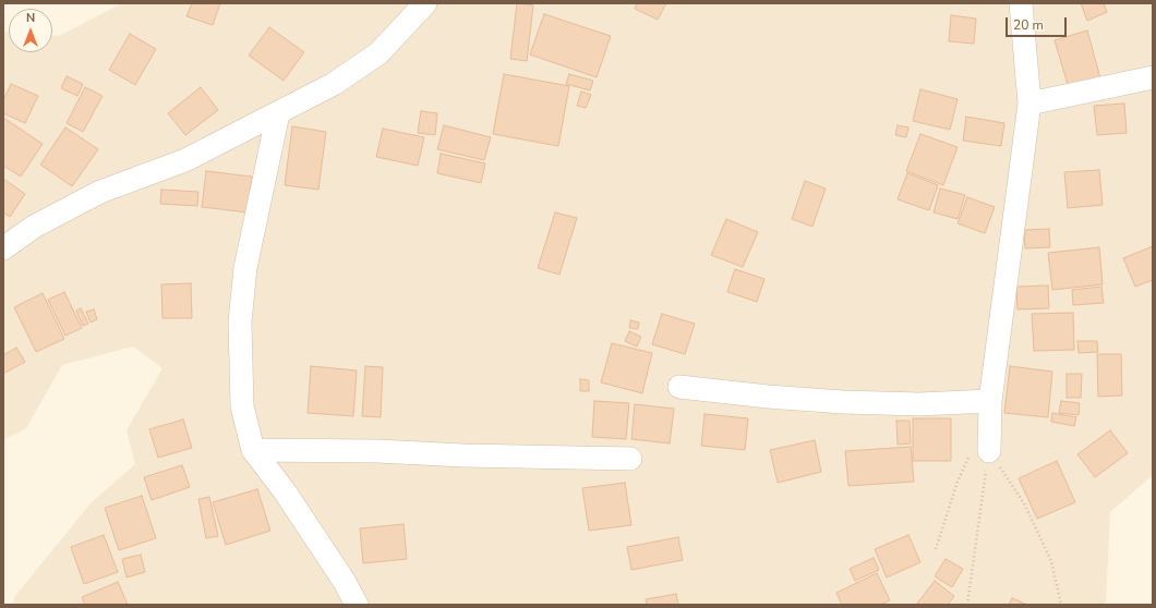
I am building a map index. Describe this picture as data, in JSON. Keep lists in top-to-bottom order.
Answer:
{
  "scale_bar": "20 m",
  "north": "top"
}
